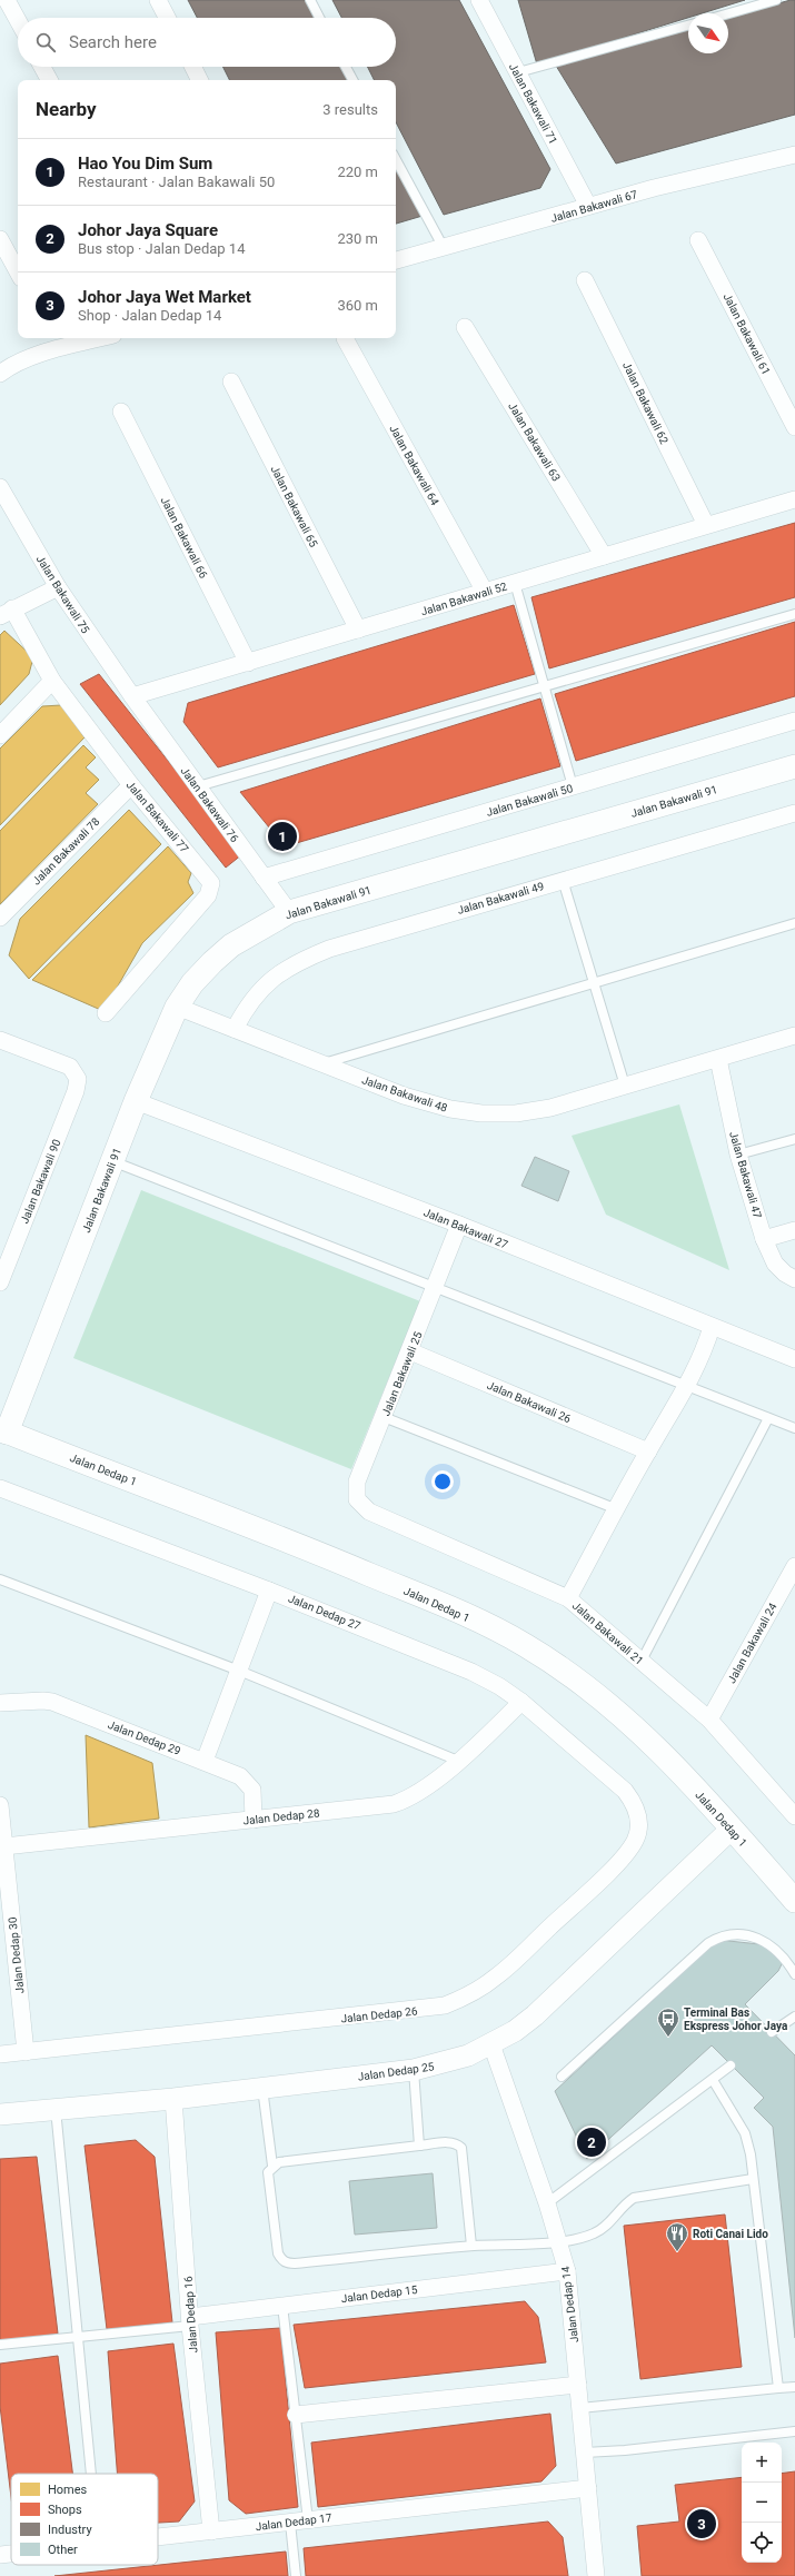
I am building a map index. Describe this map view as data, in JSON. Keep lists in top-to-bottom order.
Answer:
{
  "streets": {
    "main road": ["Jalan Bakawali 91", "Jalan Dedap 1"],
    "street": [
      "Jalan Bakawali 71",
      "Jalan Bakawali 67",
      "Jalan Bakawali 61",
      "Jalan Bakawali 62",
      "Jalan Bakawali 63",
      "Jalan Bakawali 64",
      "Jalan Bakawali 65",
      "Jalan Bakawali 66",
      "Jalan Bakawali 75",
      "Jalan Bakawali 52",
      "Jalan Bakawali 50",
      "Jalan Bakawali 76",
      "Jalan Bakawali 77",
      "Jalan Bakawali 78",
      "Jalan Bakawali 49",
      "Jalan Bakawali 48",
      "Jalan Bakawali 47",
      "Jalan Bakawali 90",
      "Jalan Bakawali 27",
      "Jalan Bakawali 25",
      "Jalan Bakawali 26",
      "Jalan Dedap 27",
      "Jalan Bakawali 21",
      "Jalan Bakawali 24",
      "Jalan Dedap 29",
      "Jalan Dedap 28",
      "Jalan Dedap 30",
      "Jalan Dedap 26",
      "Jalan Dedap 25",
      "Jalan Dedap 15",
      "Jalan Dedap 14",
      "Jalan Dedap 16",
      "Jalan Dedap 17"
    ]
  },
  "crossings": [
    ["Jalan Bakawali 71", "Jalan Bakawali 67"],
    ["Jalan Bakawali 62", "Jalan Bakawali 52"],
    ["Jalan Bakawali 63", "Jalan Bakawali 52"],
    ["Jalan Bakawali 64", "Jalan Bakawali 52"],
    ["Jalan Bakawali 65", "Jalan Bakawali 52"],
    ["Jalan Bakawali 66", "Jalan Bakawali 52"],
    ["Jalan Bakawali 75", "Jalan Bakawali 52"],
    ["Jalan Bakawali 75", "Jalan Bakawali 76"],
    ["Jalan Bakawali 52", "Jalan Bakawali 76"],
    ["Jalan Bakawali 50", "Jalan Bakawali 76"],
    ["Jalan Bakawali 91", "Jalan Bakawali 76"],
    ["Jalan Bakawali 91", "Jalan Bakawali 48"],
    ["Jalan Bakawali 91", "Jalan Bakawali 27"],
    ["Jalan Bakawali 91", "Jalan Dedap 1"],
    ["Jalan Bakawali 77", "Jalan Bakawali 78"],
    ["Jalan Bakawali 49", "Jalan Bakawali 48"],
    ["Jalan Bakawali 48", "Jalan Bakawali 47"],
    ["Jalan Bakawali 27", "Jalan Bakawali 25"],
    ["Jalan Bakawali 25", "Jalan Bakawali 26"],
    ["Jalan Bakawali 25", "Jalan Bakawali 21"],
    ["Jalan Dedap 1", "Jalan Dedap 25"],
    ["Jalan Dedap 27", "Jalan Dedap 28"],
    ["Jalan Dedap 27", "Jalan Dedap 26"],
    ["Jalan Bakawali 21", "Jalan Bakawali 24"],
    ["Jalan Dedap 29", "Jalan Dedap 28"],
    ["Jalan Dedap 28", "Jalan Dedap 30"],
    ["Jalan Dedap 30", "Jalan Dedap 26"],
    ["Jalan Dedap 25", "Jalan Dedap 14"],
    ["Jalan Dedap 25", "Jalan Dedap 16"],
    ["Jalan Dedap 15", "Jalan Dedap 14"],
    ["Jalan Dedap 15", "Jalan Dedap 16"],
    ["Jalan Dedap 14", "Jalan Dedap 17"],
    ["Jalan Dedap 16", "Jalan Dedap 17"]
  ],
  "places": {
    "bus stop": ["Terminal Bas Ekspress Johor Jaya"],
    "restaurant": ["Roti Canai Lido"]
  },
  "legend": [
    "Homes",
    "Shops",
    "Industry",
    "Other"
  ],
  "north": "bottom right",
  "page": {
    "search": "Search here",
    "heading": ["Nearby", "3 results"],
    "list": [
      {
        "mark": "1",
        "name": "Hao You Dim Sum",
        "note": "Restaurant · Jalan Bakawali 50",
        "value": "220 m"
      },
      {
        "mark": "2",
        "name": "Johor Jaya Square",
        "note": "Bus stop · Jalan Dedap 14",
        "value": "230 m"
      },
      {
        "mark": "3",
        "name": "Johor Jaya Wet Market",
        "note": "Shop · Jalan Dedap 14",
        "value": "360 m"
      }
    ],
    "pins": ["1", "2", "3"],
    "map_buttons": ["+", "−"]
  }
}
